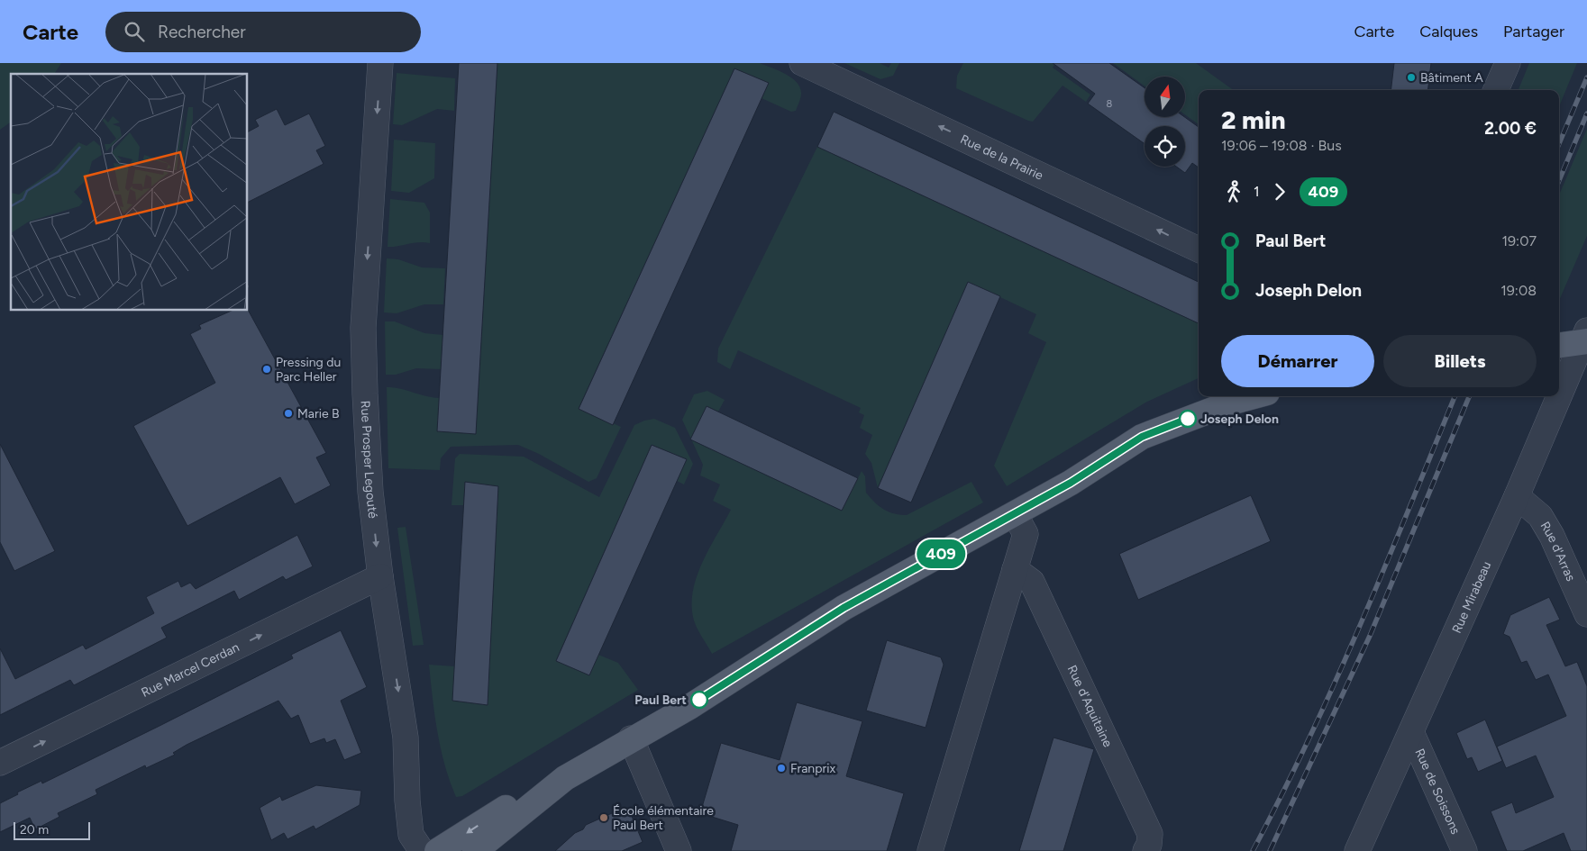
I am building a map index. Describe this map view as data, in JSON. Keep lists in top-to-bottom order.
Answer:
{
  "streets": {
    "street": [
      "Rue de la Prairie",
      "Rue Prosper Legouté",
      "Rue d'Arras",
      "Rue Mirabeau",
      "Rue Marcel Cerdan",
      "Rue d'Aquitaine",
      "Rue de Soissons"
    ]
  },
  "crossings": [
    ["Rue Prosper Legouté", "Rue Marcel Cerdan"],
    ["Rue d'Arras", "Rue Mirabeau"],
    ["Rue Mirabeau", "Rue de Soissons"]
  ],
  "one_way": ["Rue de la Prairie", "Rue Prosper Legouté", "Rue Marcel Cerdan"],
  "places": [
    "Bâtiment A",
    "Pressing du Parc Heller",
    "Marie B",
    "Joseph Delon",
    "Paul Bert",
    "Franprix",
    "École élémentaire Paul Bert"
  ],
  "lines": ["bus line 409"],
  "house_numbers": ["8"],
  "scale_bar": "20 m",
  "north": "top",
  "page": {
    "header": "Carte",
    "search": "Rechercher",
    "nav": ["Carte", "Calques", "Partager"],
    "on_map": "409",
    "heading": ["2 min", "19:06 – 19:08 · Bus", "2.00 €"],
    "legs": ["1", "409"],
    "list": [
      {
        "name": "Paul Bert",
        "value": "19:07"
      },
      {
        "name": "Joseph Delon",
        "value": "19:08"
      }
    ],
    "buttons": ["Démarrer", "Billets"],
    "scale": "20 m"
  }
}
